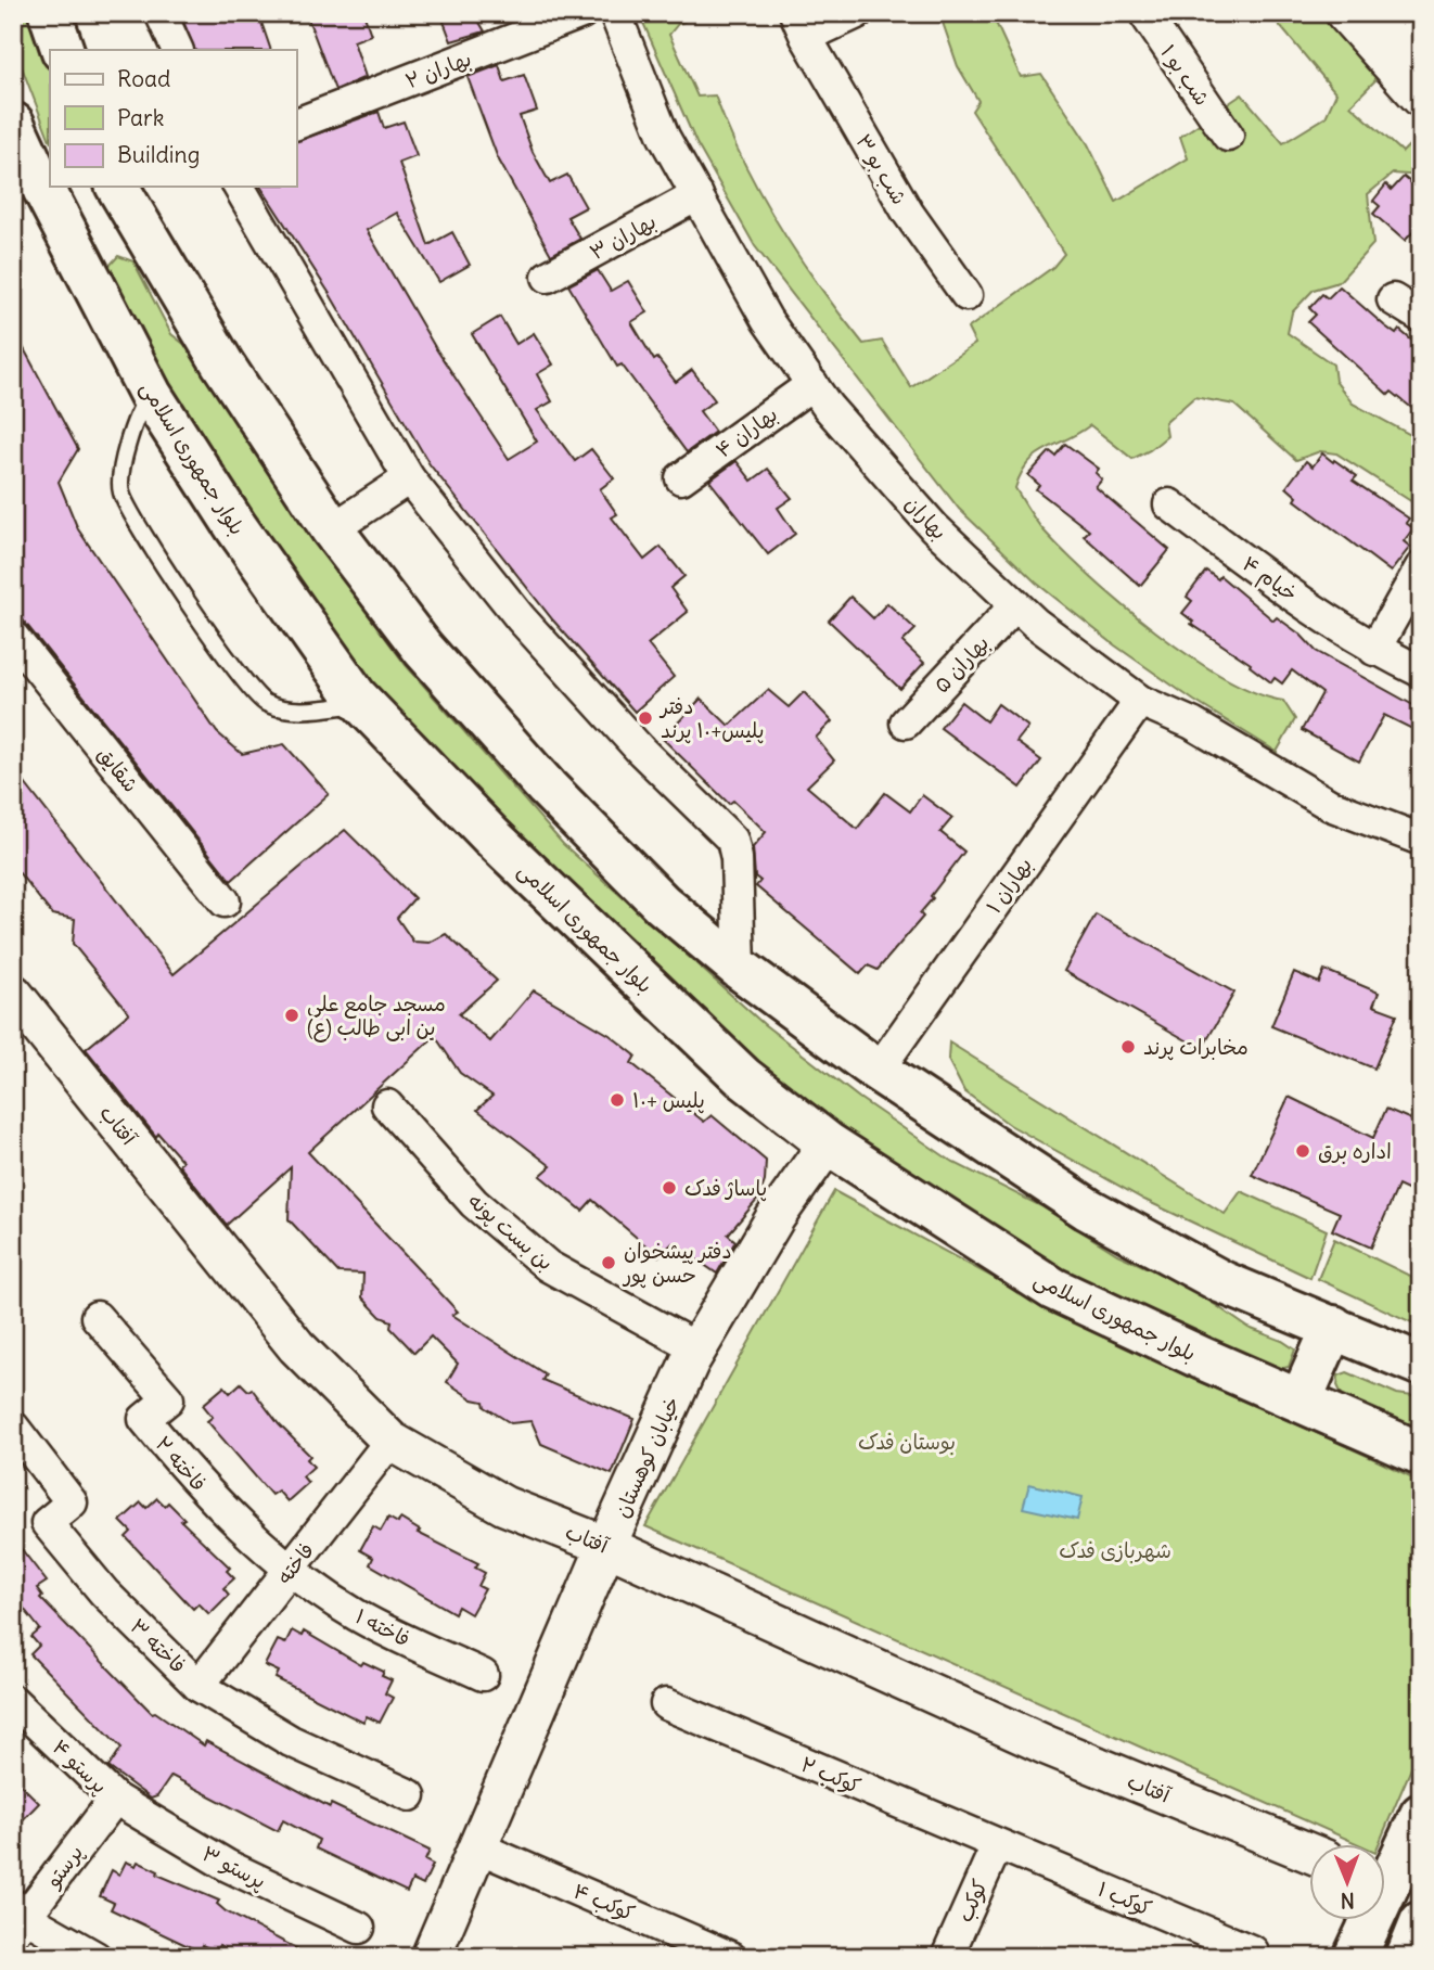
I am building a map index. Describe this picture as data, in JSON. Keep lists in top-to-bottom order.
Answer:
{
  "streets": {
    "main road": ["بلوار جمهوری اسلامی"],
    "street": [
      "بهاران ۲",
      "شب بو ۱",
      "شب بو ۳",
      "بهاران ۳",
      "بهاران ۴",
      "بهاران",
      "خیام ۴",
      "بهاران ۵",
      "شقایق",
      "بهاران ۱",
      "آفتاب",
      "بن بست پونه",
      "خیابان کوهستان",
      "فاخته ۲",
      "فاخته",
      "فاخته ۱",
      "فاخته ۳",
      "پرستو ۴",
      "کوکب ۲",
      "پرستو",
      "پرستو ۳",
      "کوکب ۱",
      "کوکب",
      "کوکب ۴"
    ]
  },
  "crossings": [
    ["بهاران ۳", "بهاران"],
    ["بهاران ۴", "بهاران"],
    ["بلوار جمهوری اسلامی", "خیابان کوهستان"],
    ["بهاران", "بهاران ۵"],
    ["بهاران", "بهاران ۱"],
    ["آفتاب", "خیابان کوهستان"],
    ["آفتاب", "فاخته"],
    ["بن بست پونه", "خیابان کوهستان"],
    ["خیابان کوهستان", "کوکب ۴"],
    ["فاخته ۲", "فاخته"],
    ["فاخته ۲", "فاخته ۱"],
    ["فاخته", "فاخته ۱"],
    ["فاخته", "فاخته ۳"],
    ["پرستو ۴", "پرستو"],
    ["پرستو ۴", "پرستو ۳"],
    ["کوکب ۲", "کوکب ۱"],
    ["کوکب ۲", "کوکب"],
    ["پرستو", "پرستو ۳"],
    ["کوکب ۱", "کوکب"]
  ],
  "parks": ["بوستان فدک", "شهربازی فدک"],
  "places": [
    "دفتر پلیس+۱۰ پرند",
    "مسجد جامع علی بن ابی طالب (ع)",
    "مخابرات پرند",
    "پلیس +۱۰",
    "اداره برق",
    "پاساژ فدک",
    "دفتر پیشخوان حسن پور"
  ],
  "legend": ["Road", "Park", "Building"],
  "north": "bottom"
}
